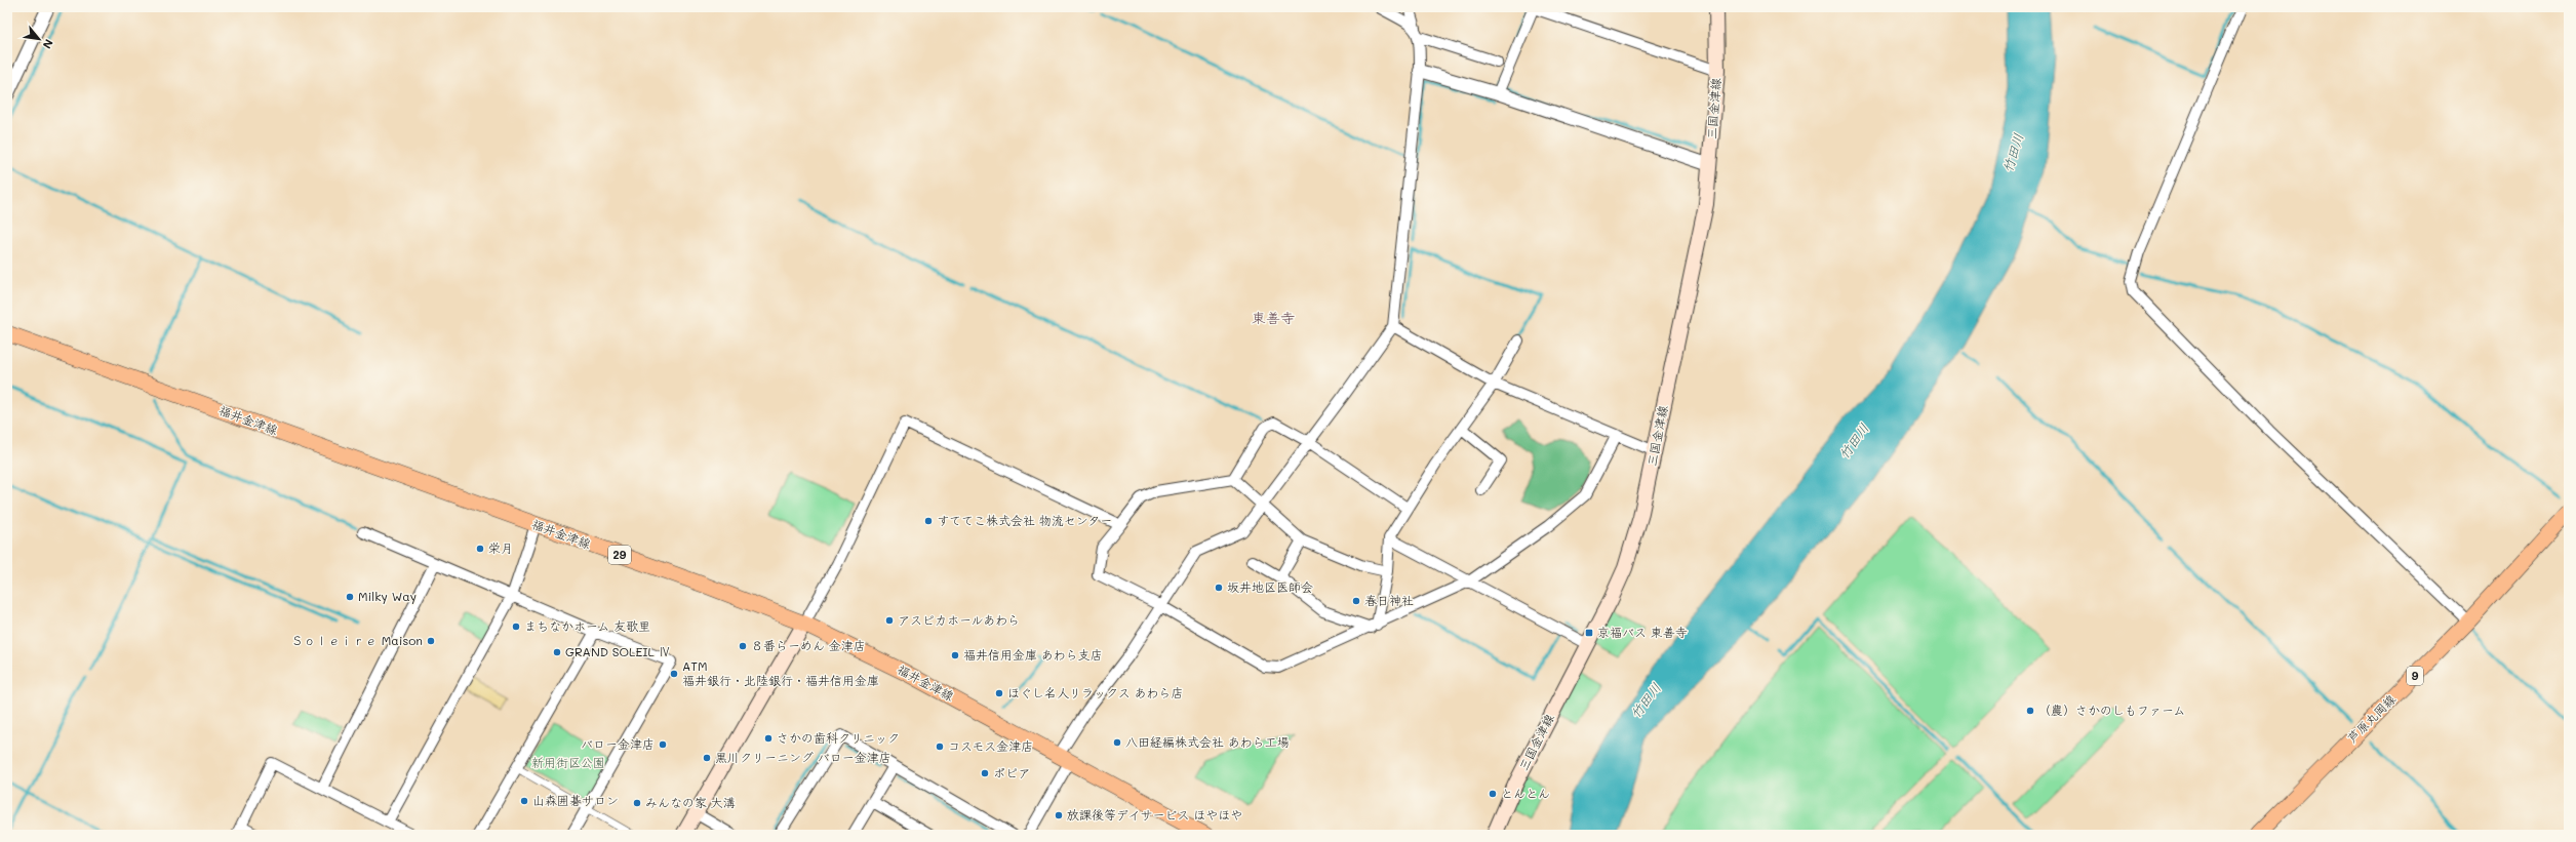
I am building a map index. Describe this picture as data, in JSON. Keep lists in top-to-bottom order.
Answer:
{
  "streets": {
    "main road": [
      "三国金津線",
      "福井金津線",
      "29",
      "9",
      "芦原丸岡線"
    ]
  },
  "districts": ["東善寺"],
  "water": ["竹田川"],
  "parks": ["新用街区公園"],
  "places": {
    "other": [
      "すててこ株式会社 物流センター",
      "栄月",
      "坂井地区医師会",
      "Milky Way",
      "春日神社",
      "アスピカホールあわら",
      "まちなかホーム 友歌里",
      "Ｓｏｌｅｉｒｅ Maison",
      "８番らーめん 金津店",
      "GRAND SOLEIL Ⅳ",
      "福井信用金庫 あわら支店",
      "ATM 福井銀行・北陸銀行・福井信用金庫",
      "ほぐし名人リラックス あわら店",
      "（農）さかのしもファーム",
      "さかの歯科クリニック",
      "八田経編株式会社 あわら工場",
      "バロー金津店",
      "コスモス金津店",
      "黒川クリーニング バロー金津店",
      "ポピア",
      "とんとん",
      "山森囲碁サロン",
      "みんなの家 大溝",
      "放課後等デイサービス ほやほや"
    ],
    "transit": ["京福バス 東善寺"]
  },
  "north": "bottom right"
}
